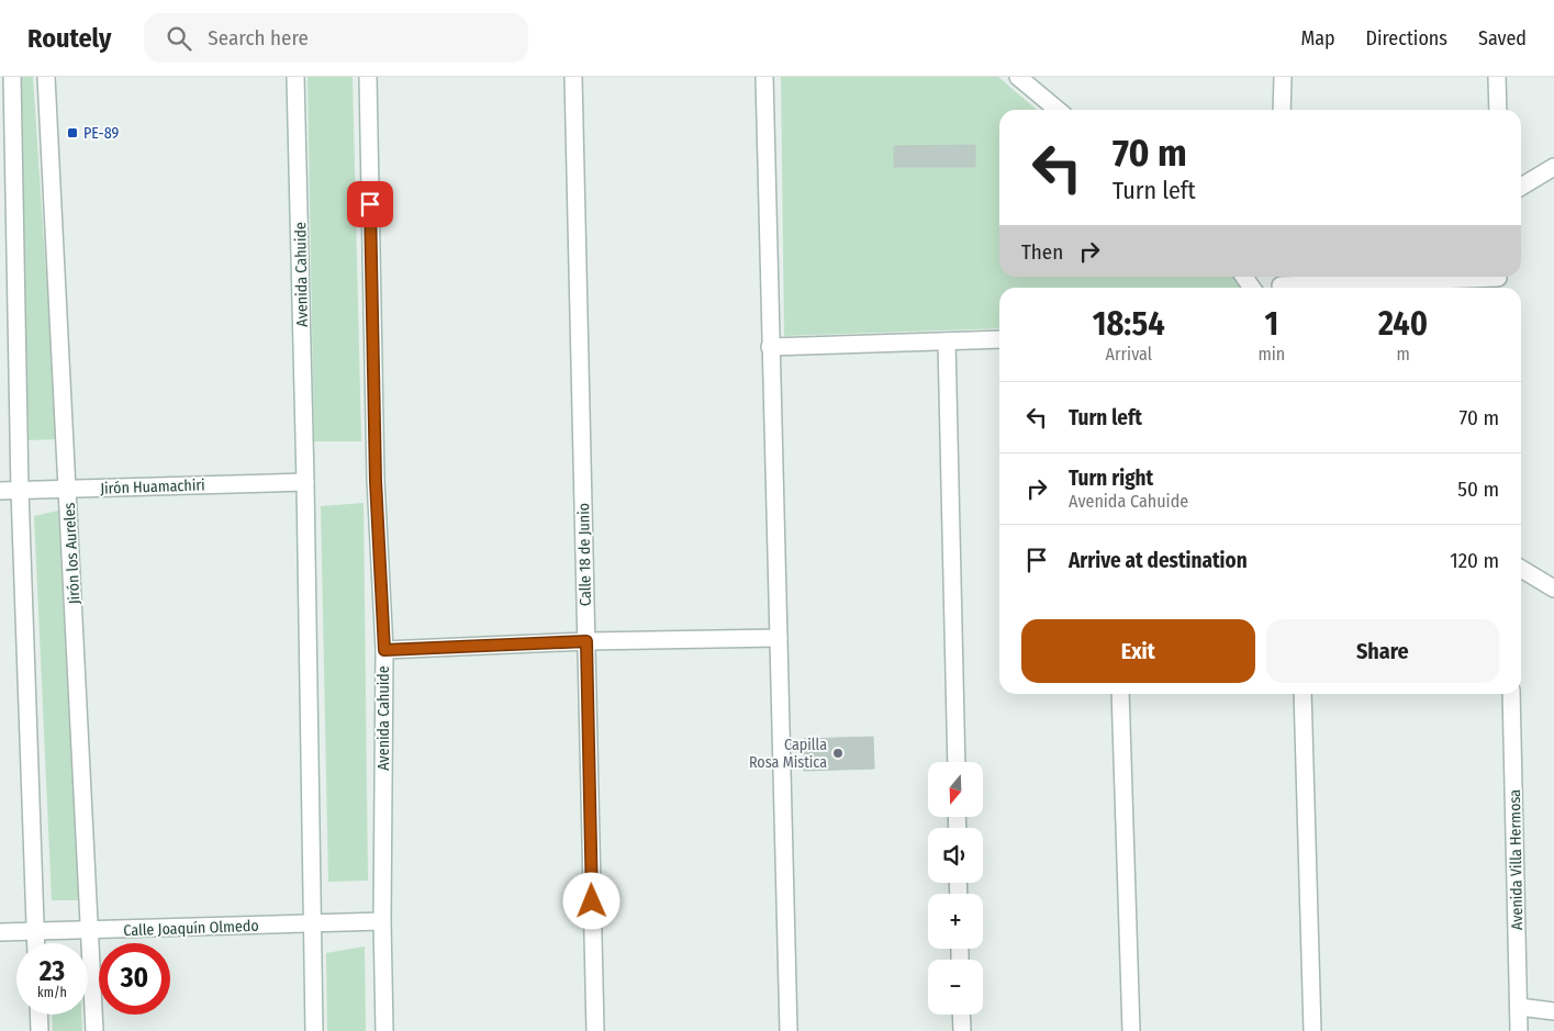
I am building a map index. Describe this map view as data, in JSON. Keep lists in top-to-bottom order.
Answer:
{
  "streets": {
    "street": [
      "Avenida Cahuide",
      "Jirón Huamachiri",
      "Jirón los Aureles",
      "Calle 18 de Junio",
      "Avenida Villa Hermosa",
      "Calle Joaquín Olmedo"
    ]
  },
  "crossings": [
    ["Avenida Cahuide", "Jirón Huamachiri"],
    ["Avenida Cahuide", "Calle Joaquín Olmedo"],
    ["Jirón Huamachiri", "Jirón los Aureles"],
    ["Jirón los Aureles", "Calle Joaquín Olmedo"]
  ],
  "places": {
    "transit": ["PE-89"],
    "other": ["Capilla Rosa Mistica"]
  },
  "north": "bottom",
  "page": {
    "header": "Routely",
    "search": "Search here",
    "nav": ["Map", "Directions", "Saved"],
    "turn": ["70 m", "Turn left"],
    "then": "Then",
    "eta": [
      "18:54",
      "Arrival",
      "1",
      "min",
      "240",
      "m"
    ],
    "list": [
      {
        "name": "Turn left",
        "value": "70 m"
      },
      {
        "name": "Turn right",
        "note": "Avenida Cahuide",
        "value": "50 m"
      },
      {
        "name": "Arrive at destination",
        "value": "120 m"
      }
    ],
    "buttons": ["Exit", "Share"],
    "map_buttons": ["+", "−"],
    "speed": "23 km/h",
    "limit": "30"
  }
}
